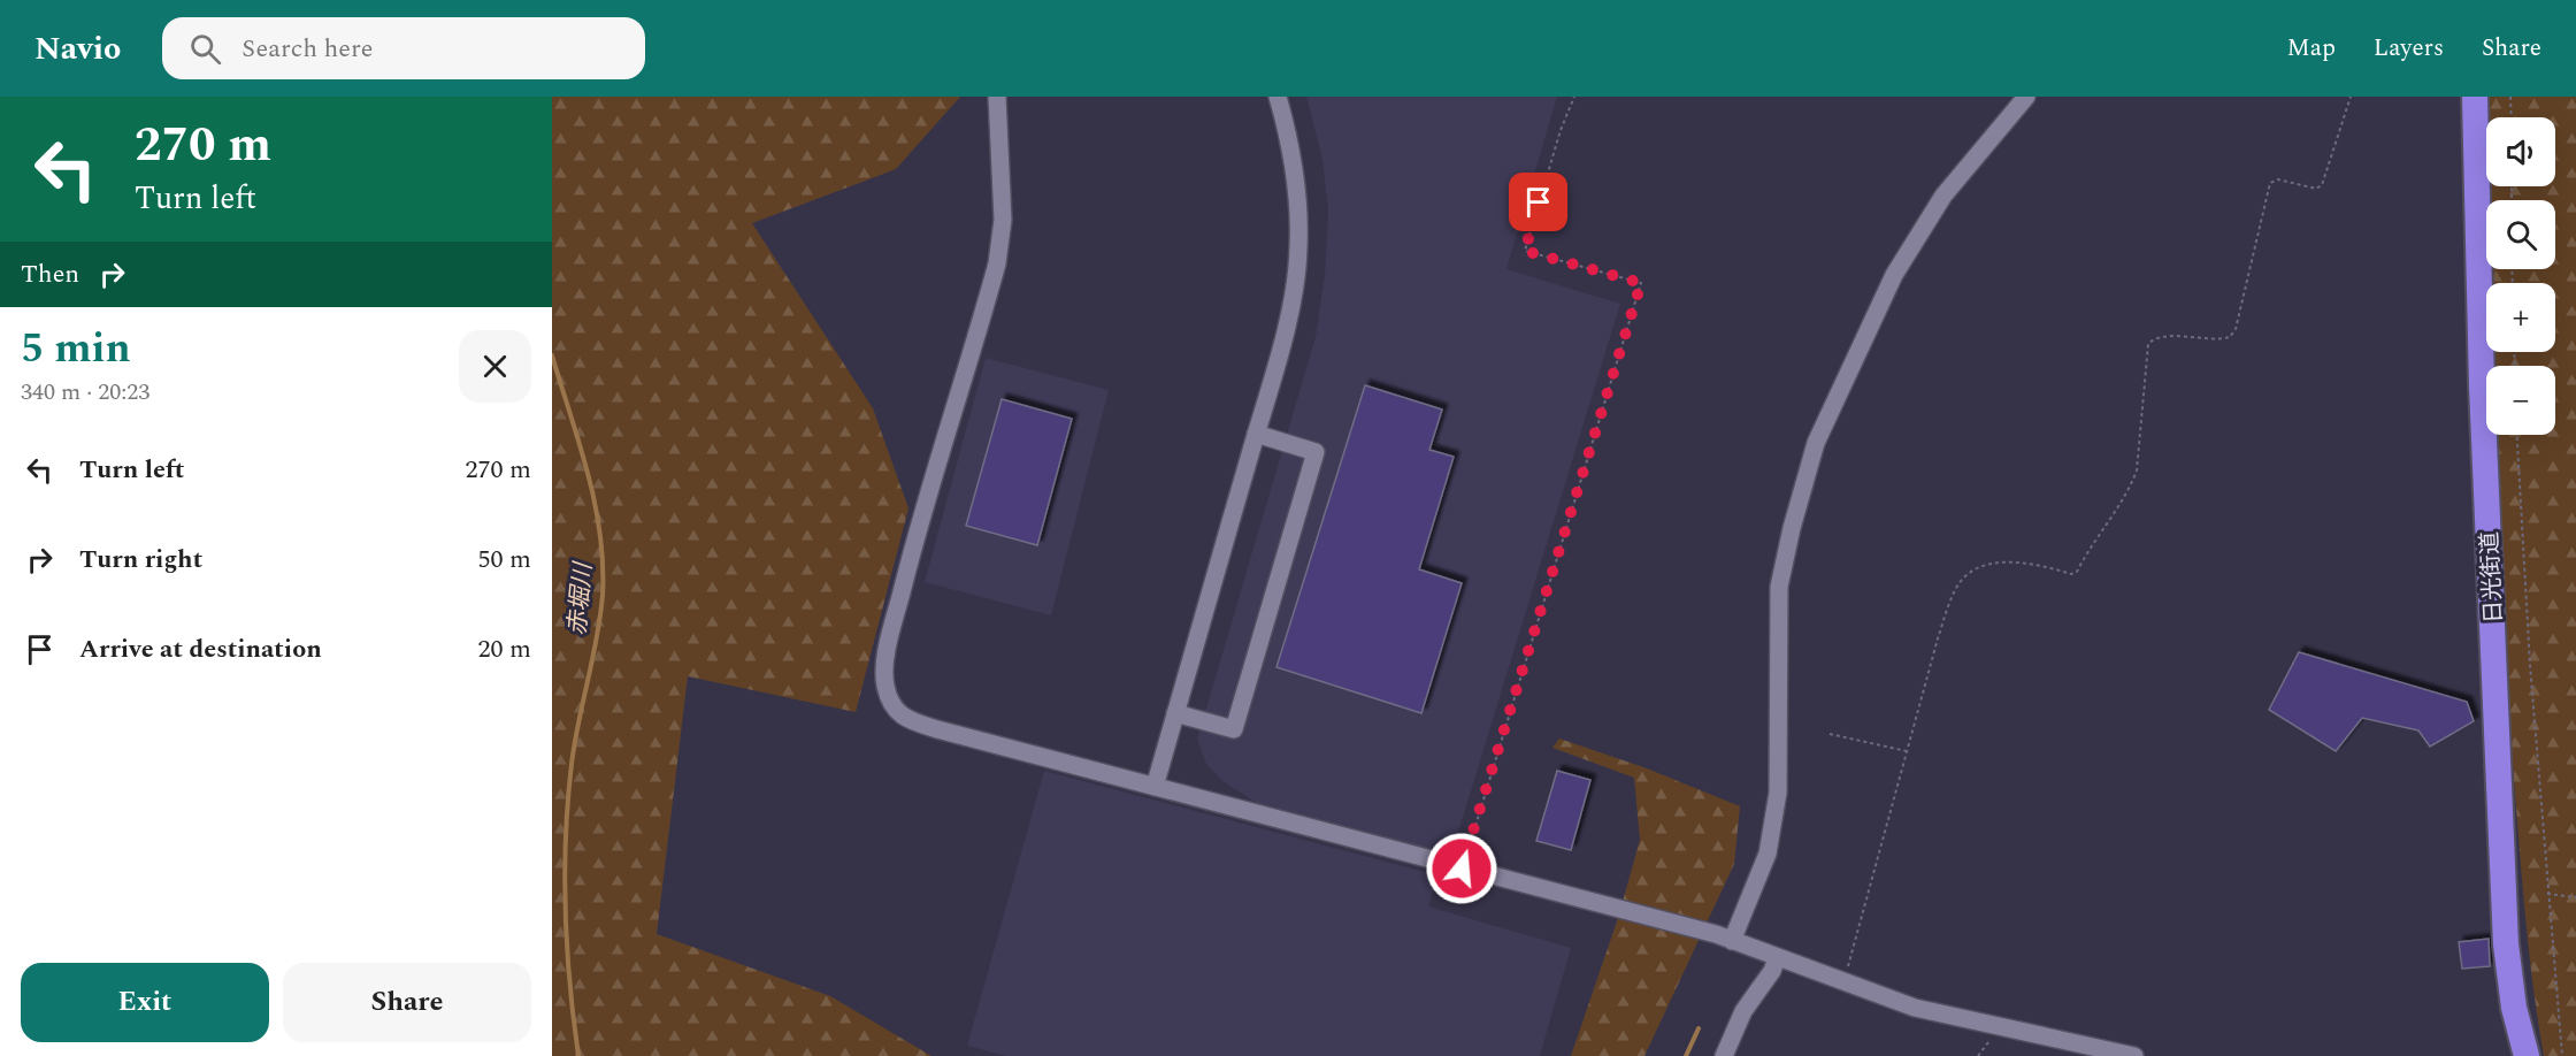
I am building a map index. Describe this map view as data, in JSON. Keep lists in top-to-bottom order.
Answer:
{
  "streets": {
    "highway": ["日光街道"]
  },
  "water": ["赤堀川"],
  "page": {
    "header": "Navio",
    "search": "Search here",
    "nav": ["Map", "Layers", "Share"],
    "turn": ["270 m", "Turn left"],
    "map_buttons": ["+", "−"],
    "then": "Then",
    "heading": ["5 min", "340 m · 20:23"],
    "list": [
      {
        "name": "Turn left",
        "value": "270 m"
      },
      {
        "name": "Turn right",
        "value": "50 m"
      },
      {
        "name": "Arrive at destination",
        "value": "20 m"
      }
    ],
    "buttons": ["Exit", "Share"]
  }
}
